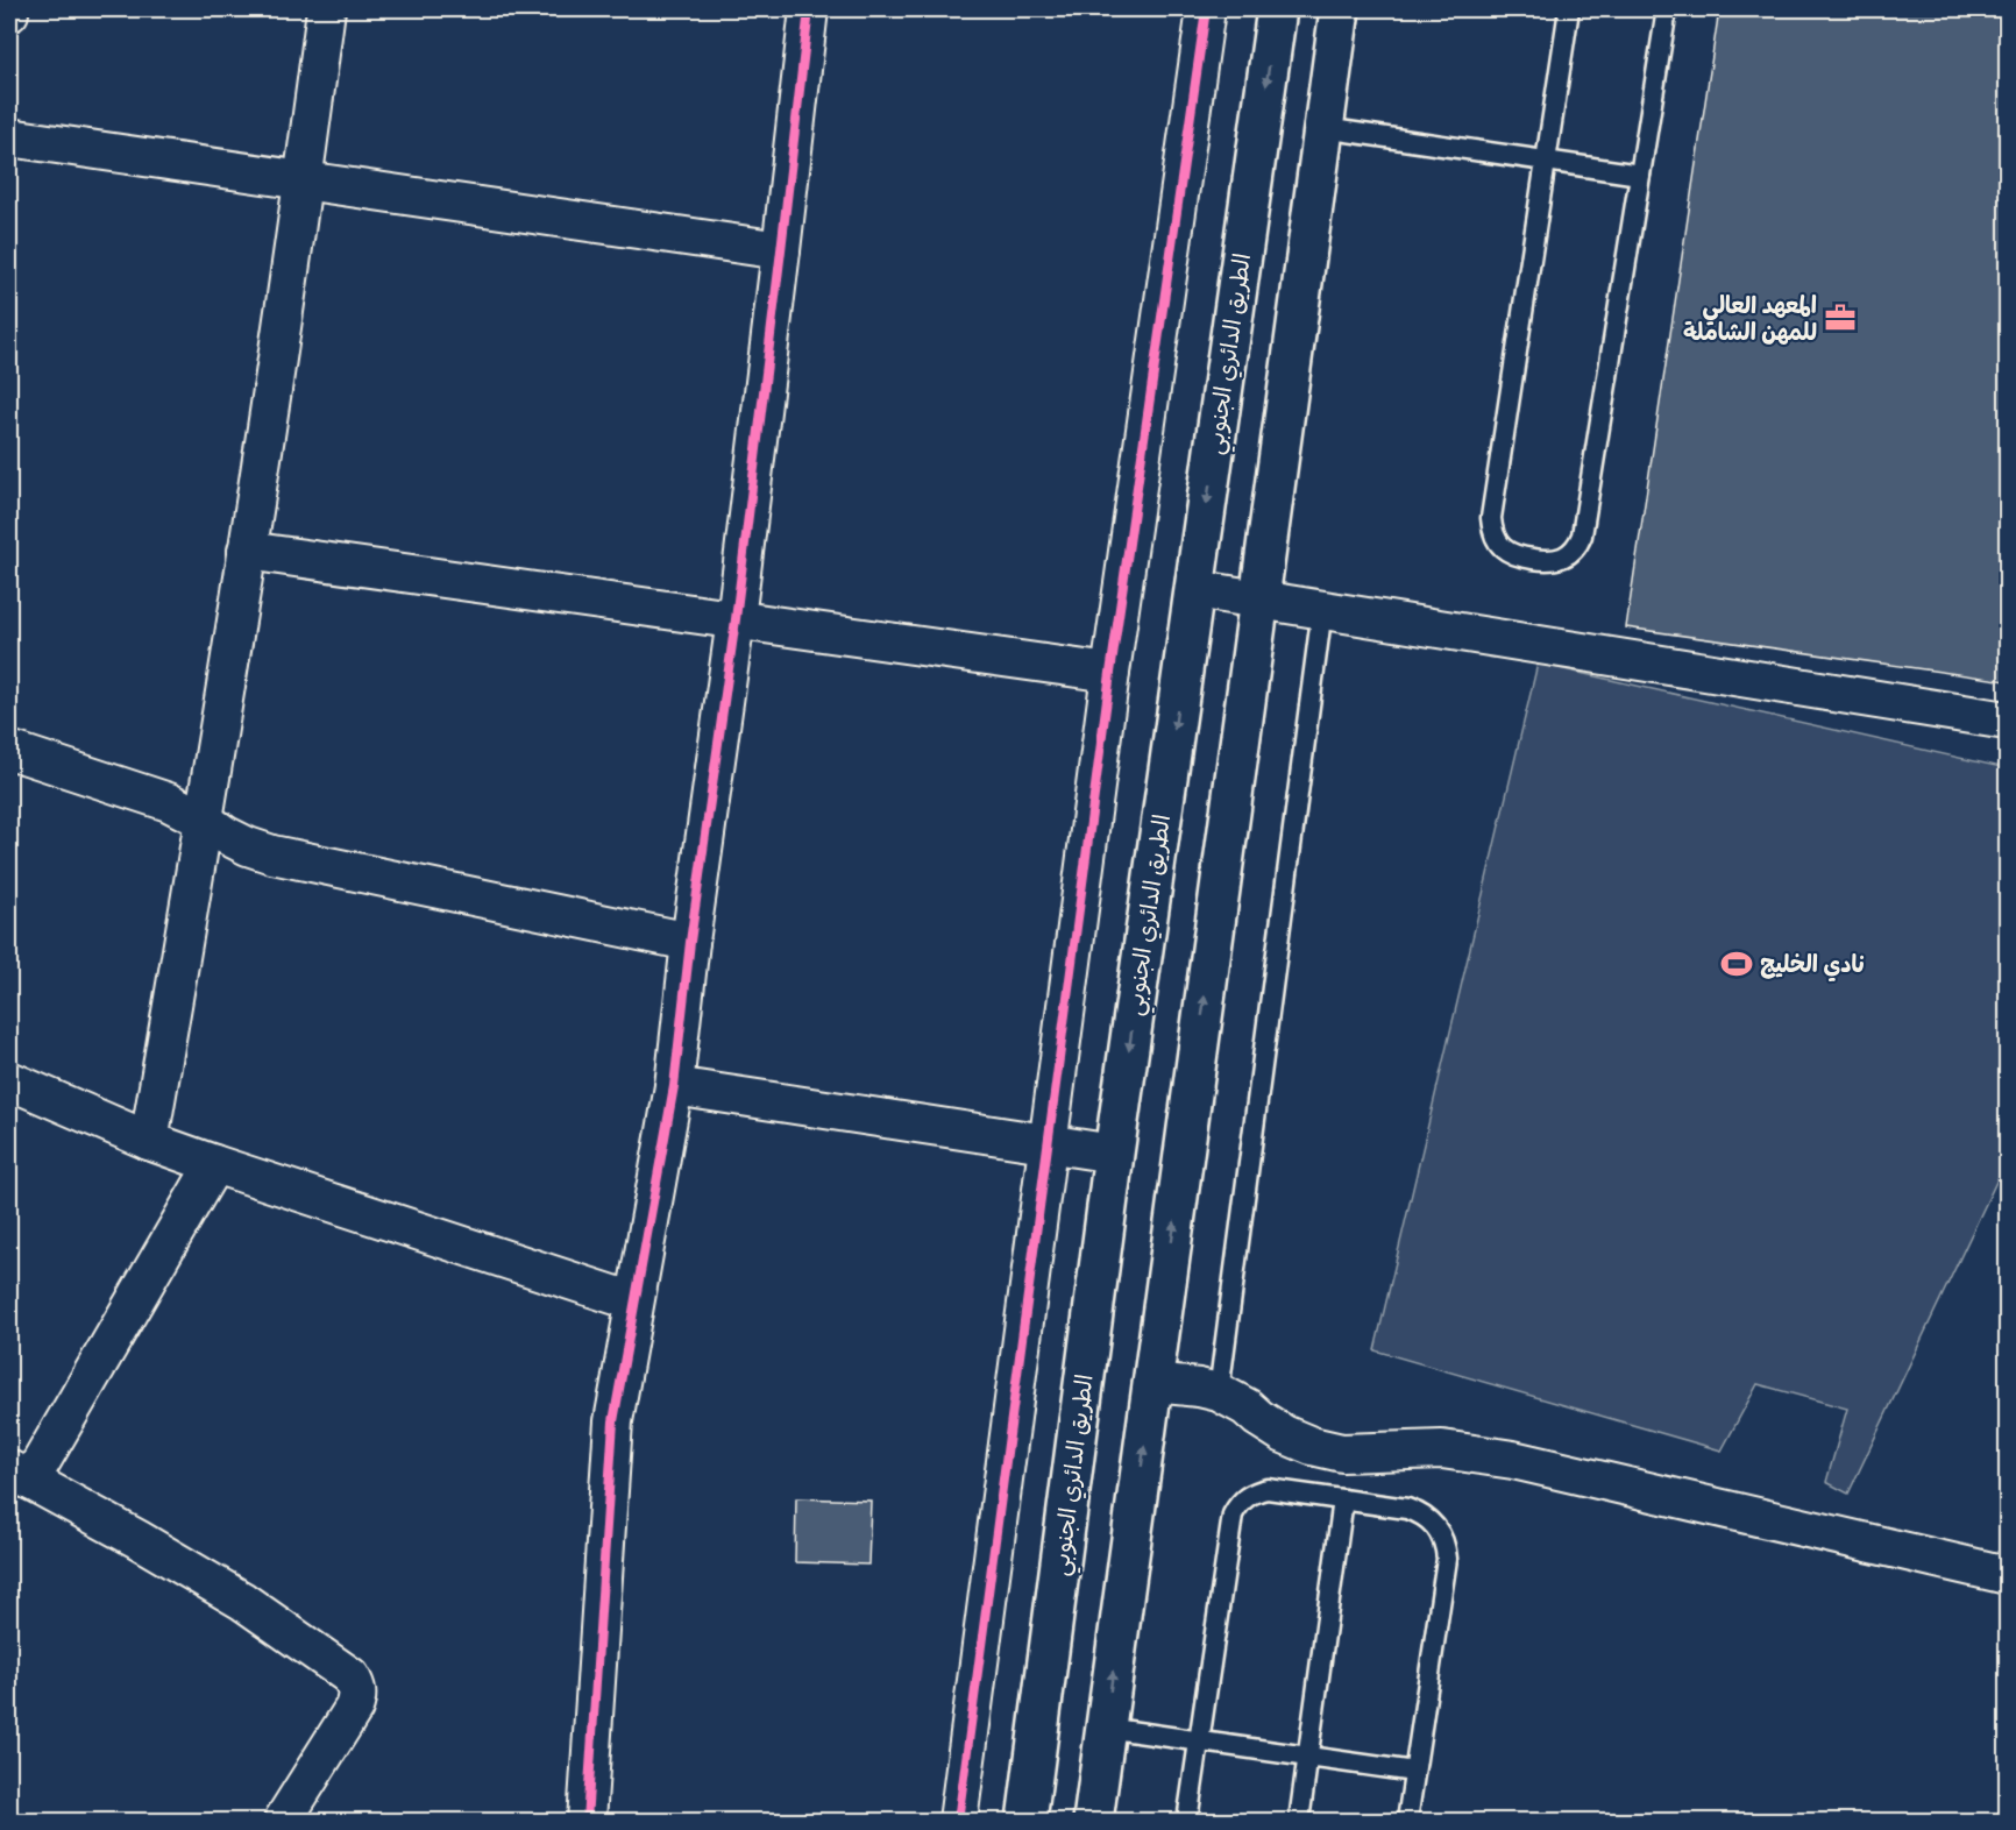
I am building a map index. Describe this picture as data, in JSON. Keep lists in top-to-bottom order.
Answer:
{
  "streets": {
    "main road": ["الطريق الدائري الجنوبي"]
  },
  "places": {
    "office": ["المعهد العالي للمهن الشاملة"],
    "sports": ["نادي الخليج"]
  }
}
